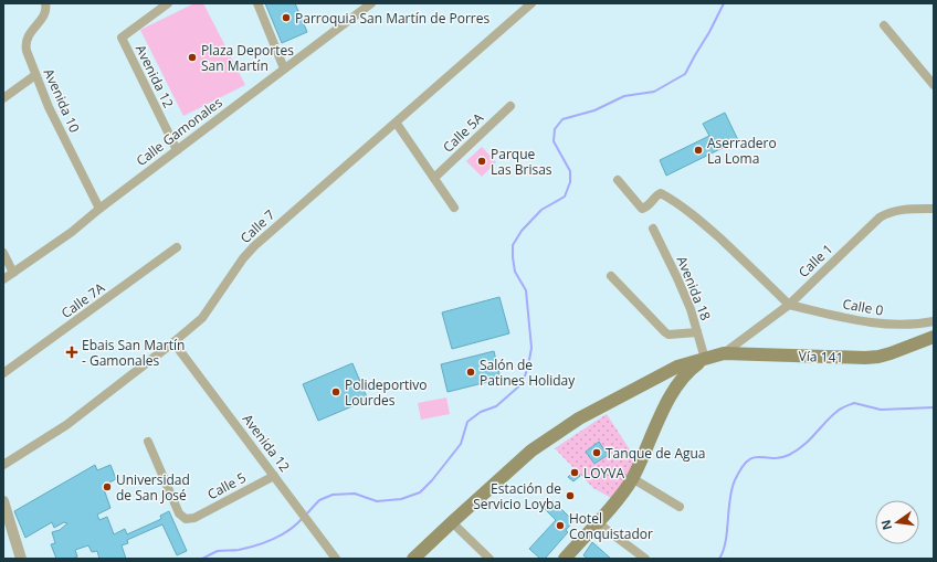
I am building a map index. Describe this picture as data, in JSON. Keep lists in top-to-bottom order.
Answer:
{
  "streets": {
    "main road": ["Vía 141"],
    "street": [
      "Avenida 12",
      "Avenida 10",
      "Calle Gamonales",
      "Calle 5A",
      "Calle 7",
      "Calle 1",
      "Avenida 18",
      "Calle 7A",
      "Calle 0",
      "Calle 5"
    ]
  },
  "crossings": [
    ["Avenida 12", "Calle Gamonales"],
    ["Avenida 12", "Calle 7"],
    ["Avenida 12", "Calle 5"],
    ["Avenida 10", "Calle Gamonales"],
    ["Calle 1", "Calle 0"],
    ["Calle 1", "Vía 141"],
    ["Avenida 18", "Vía 141"]
  ],
  "places": {
    "other": [
      "Parroquia San Martín de Porres",
      "Plaza Deportes San Martín",
      "Aserradero La Loma",
      "Parque Las Brisas",
      "Salón de Patines Holiday",
      "Polideportivo Lourdes",
      "Tanque de Agua",
      "LOYVA",
      "Universidad de San José",
      "Estación de Servicio Loyba",
      "Hotel Conquistador"
    ],
    "health": ["Ebais San Martín - Gamonales"]
  },
  "north": "left"
}
